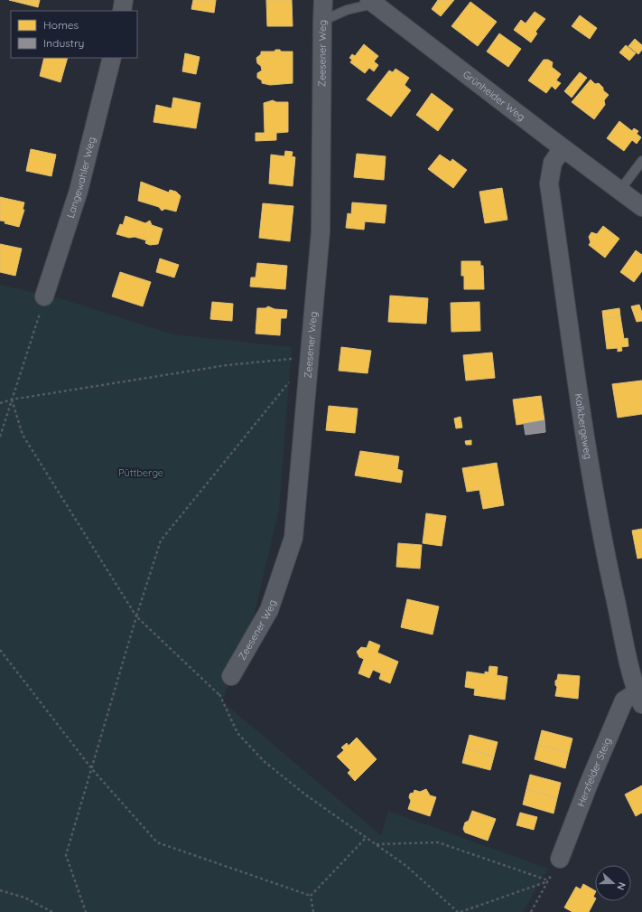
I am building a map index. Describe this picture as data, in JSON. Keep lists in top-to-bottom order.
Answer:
{
  "streets": {
    "street": [
      "Zeesener Weg",
      "Grünheider Weg",
      "Langewahler Weg",
      "Kalkbergeweg",
      "Herzfelder Steig"
    ]
  },
  "crossings": [
    ["Grünheider Weg", "Kalkbergeweg"],
    ["Kalkbergeweg", "Herzfelder Steig"]
  ],
  "parks": ["Püttberge"],
  "legend": ["Homes", "Industry"],
  "north": "right"
}
